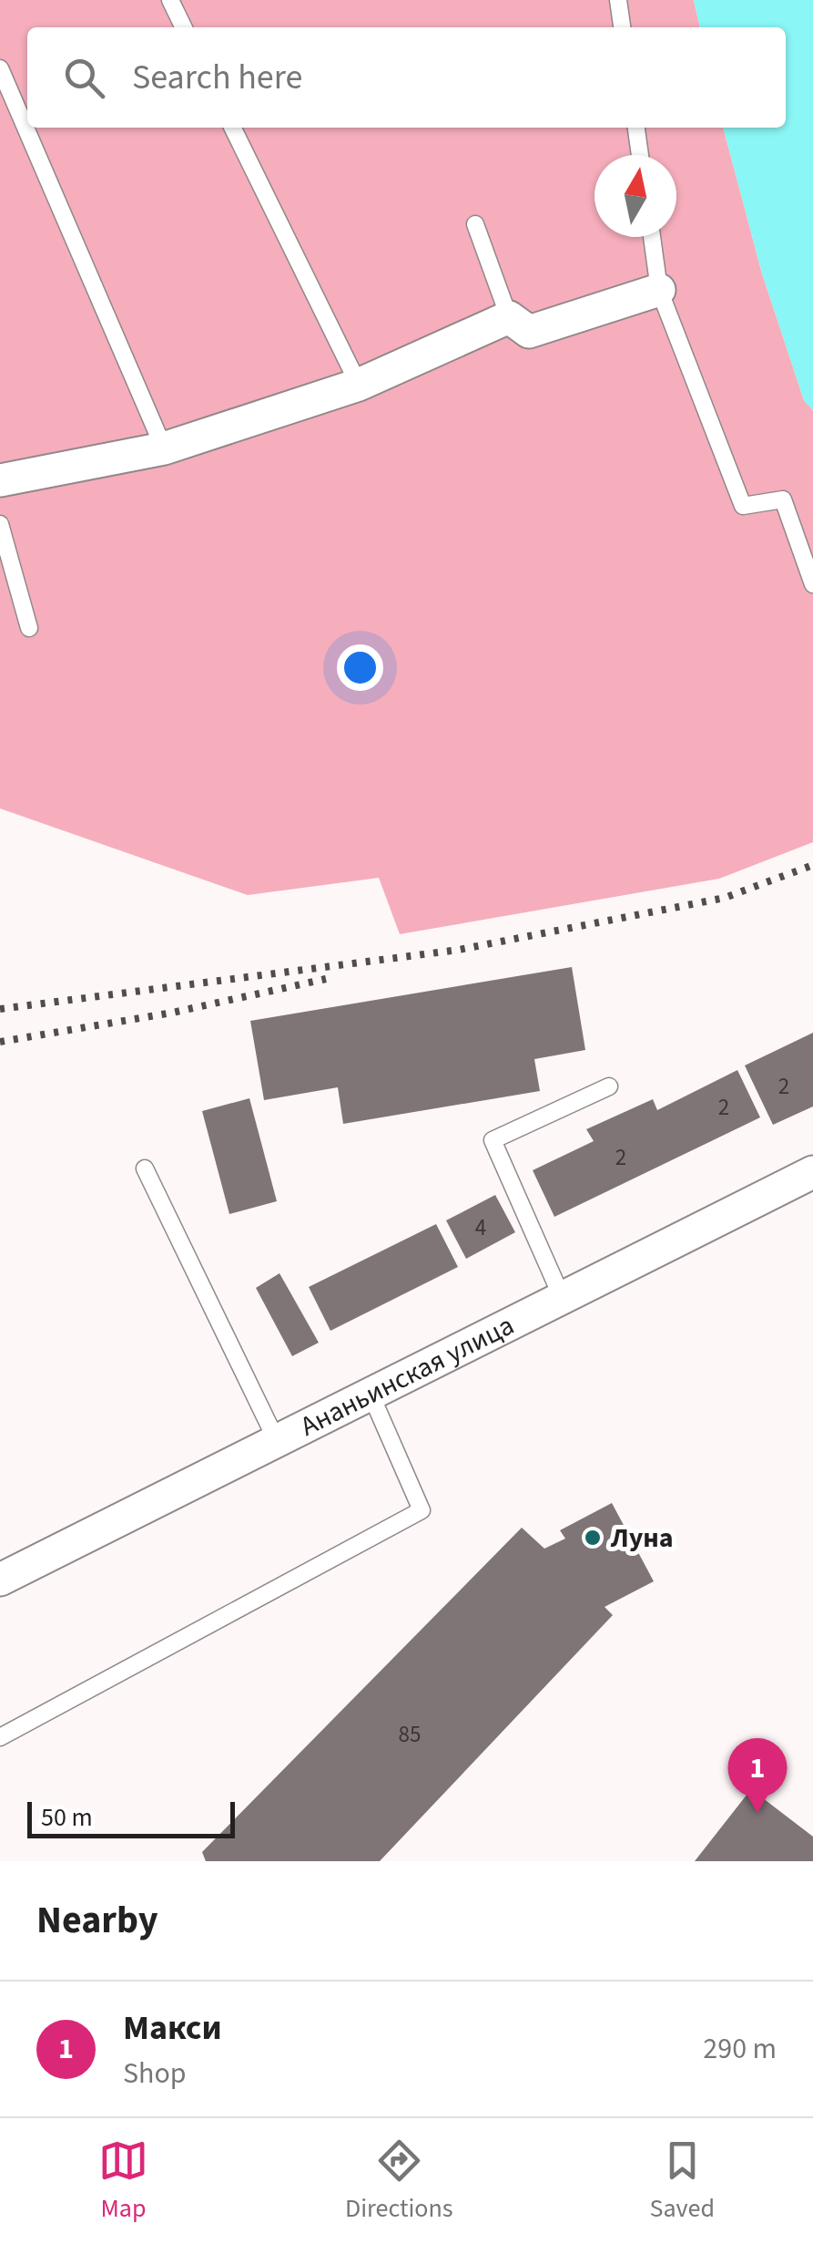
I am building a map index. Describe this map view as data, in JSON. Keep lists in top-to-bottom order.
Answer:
{
  "streets": {
    "street": ["Ананьинская улица"]
  },
  "places": ["Луна"],
  "house_numbers": [
    "2",
    "2",
    "2",
    "4",
    "85"
  ],
  "scale_bar": "50 m",
  "north": "top",
  "page": {
    "search": "Search here",
    "pins": "1",
    "scale": "50 m",
    "heading": "Nearby",
    "list": [
      {
        "mark": "1",
        "name": "Макси",
        "note": "Shop",
        "value": "290 m"
      }
    ],
    "nav": ["Map", "Directions", "Saved"]
  }
}
